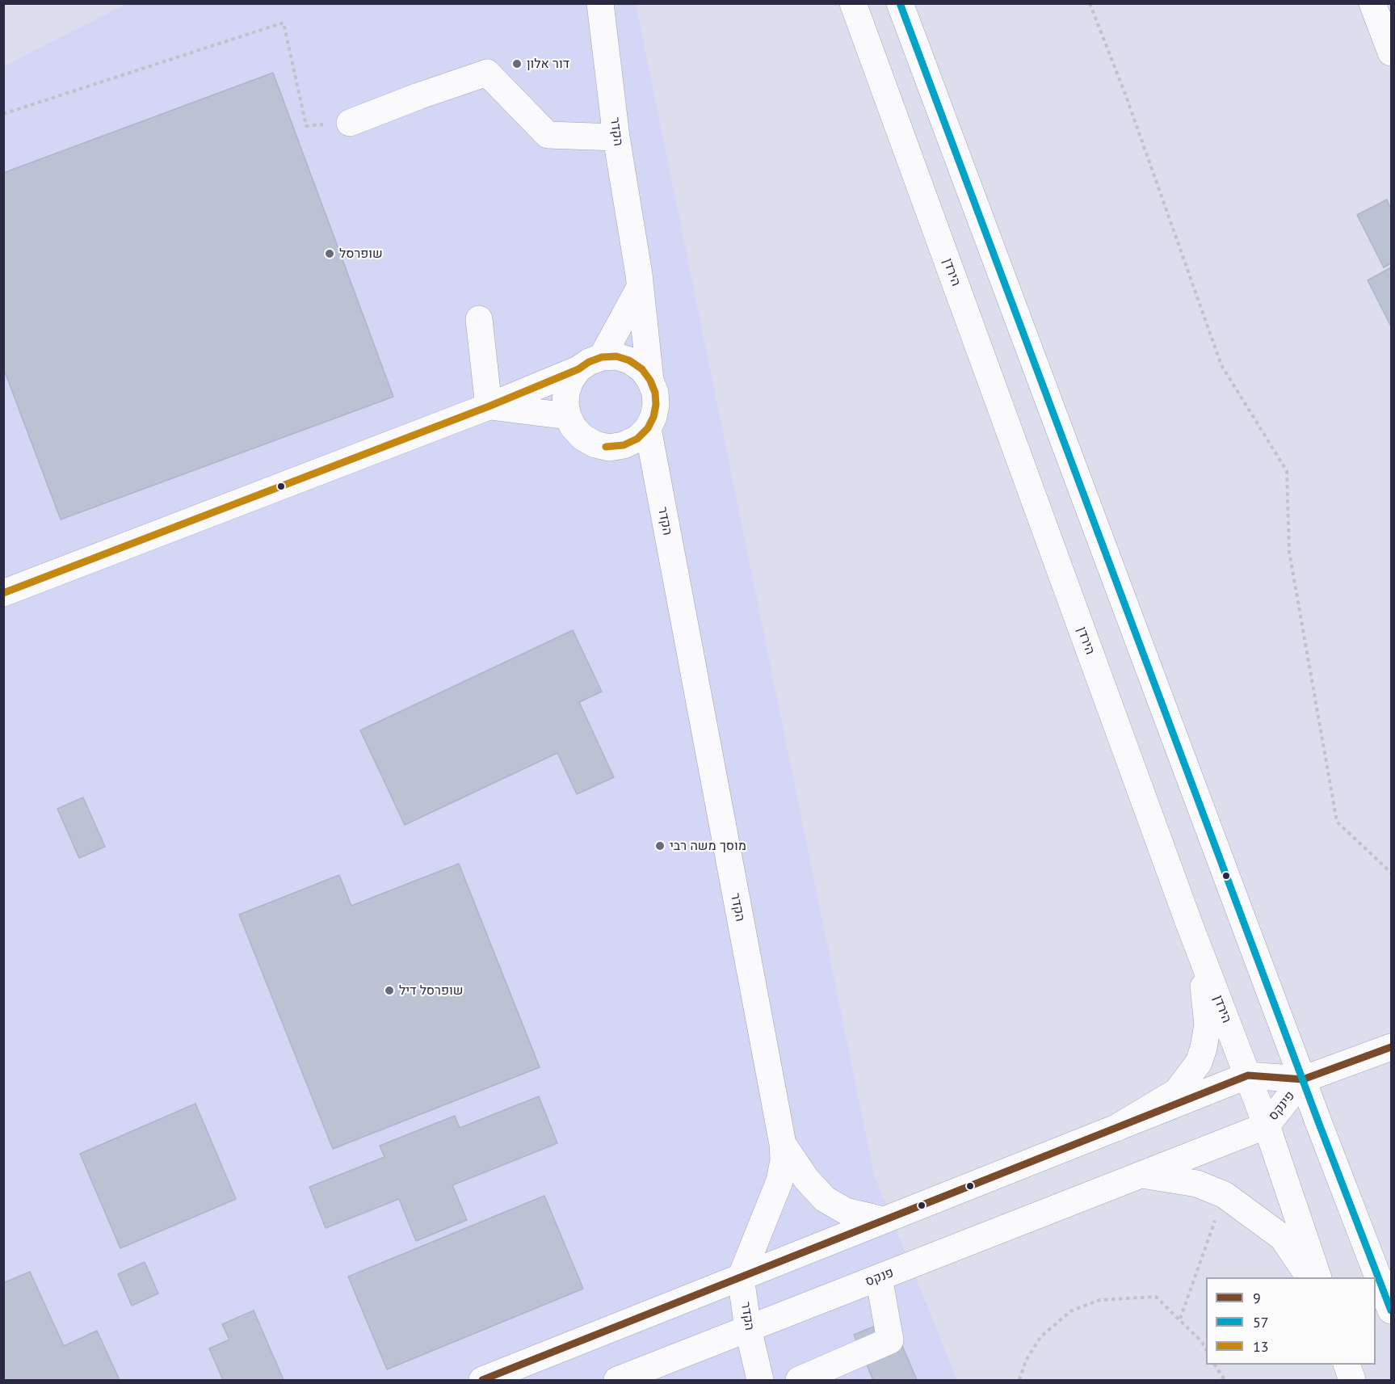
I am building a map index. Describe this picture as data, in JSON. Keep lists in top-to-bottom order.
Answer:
{
  "streets": {
    "main road": [
      "הקדר",
      "הירדן",
      "פינקס",
      "פנקס"
    ]
  },
  "crossings": [
    ["הקדר", "פינקס"],
    ["הקדר", "פנקס"],
    ["הירדן", "פינקס"],
    ["פינקס", "פנקס"]
  ],
  "places": [
    "דור אלון",
    "שופרסל",
    "מוסך משה רבי",
    "שופרסל דיל"
  ],
  "lines": ["transit line 57", "transit line 13", "transit line 9"],
  "legend": ["9", "57", "13"]
}
